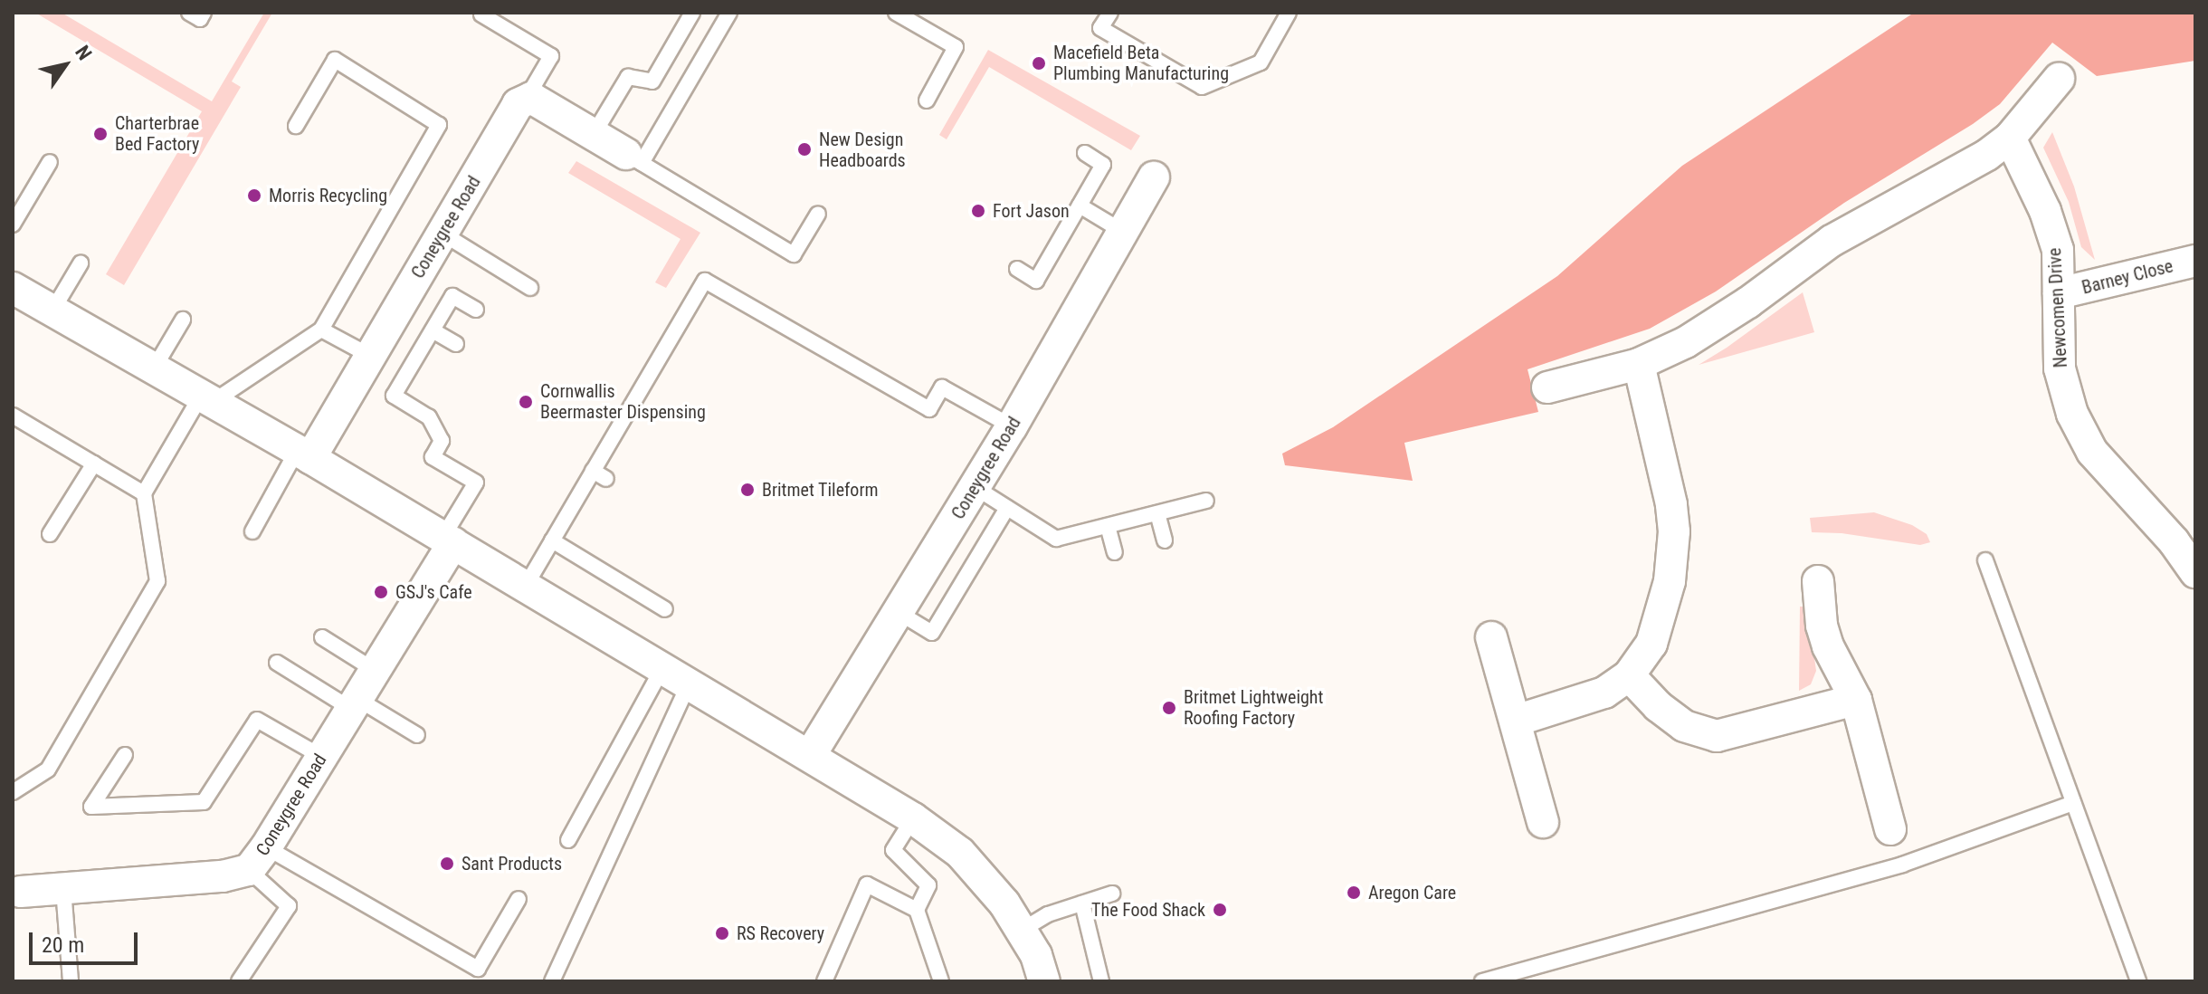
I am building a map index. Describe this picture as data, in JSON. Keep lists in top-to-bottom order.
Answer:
{
  "streets": {
    "street": ["Coneygree Road", "Barney Close", "Newcomen Drive"]
  },
  "crossings": [
    ["Barney Close", "Newcomen Drive"]
  ],
  "places": [
    "Macefield Beta Plumbing Manufacturing",
    "Charterbrae Bed Factory",
    "New Design Headboards",
    "Morris Recycling",
    "Fort Jason",
    "Cornwallis Beermaster Dispensing",
    "Britmet Tileform",
    "GSJ's Cafe",
    "Britmet Lightweight Roofing Factory",
    "Sant Products",
    "Aregon Care",
    "The Food Shack",
    "RS Recovery"
  ],
  "scale_bar": "20 m",
  "north": "top right"
}
